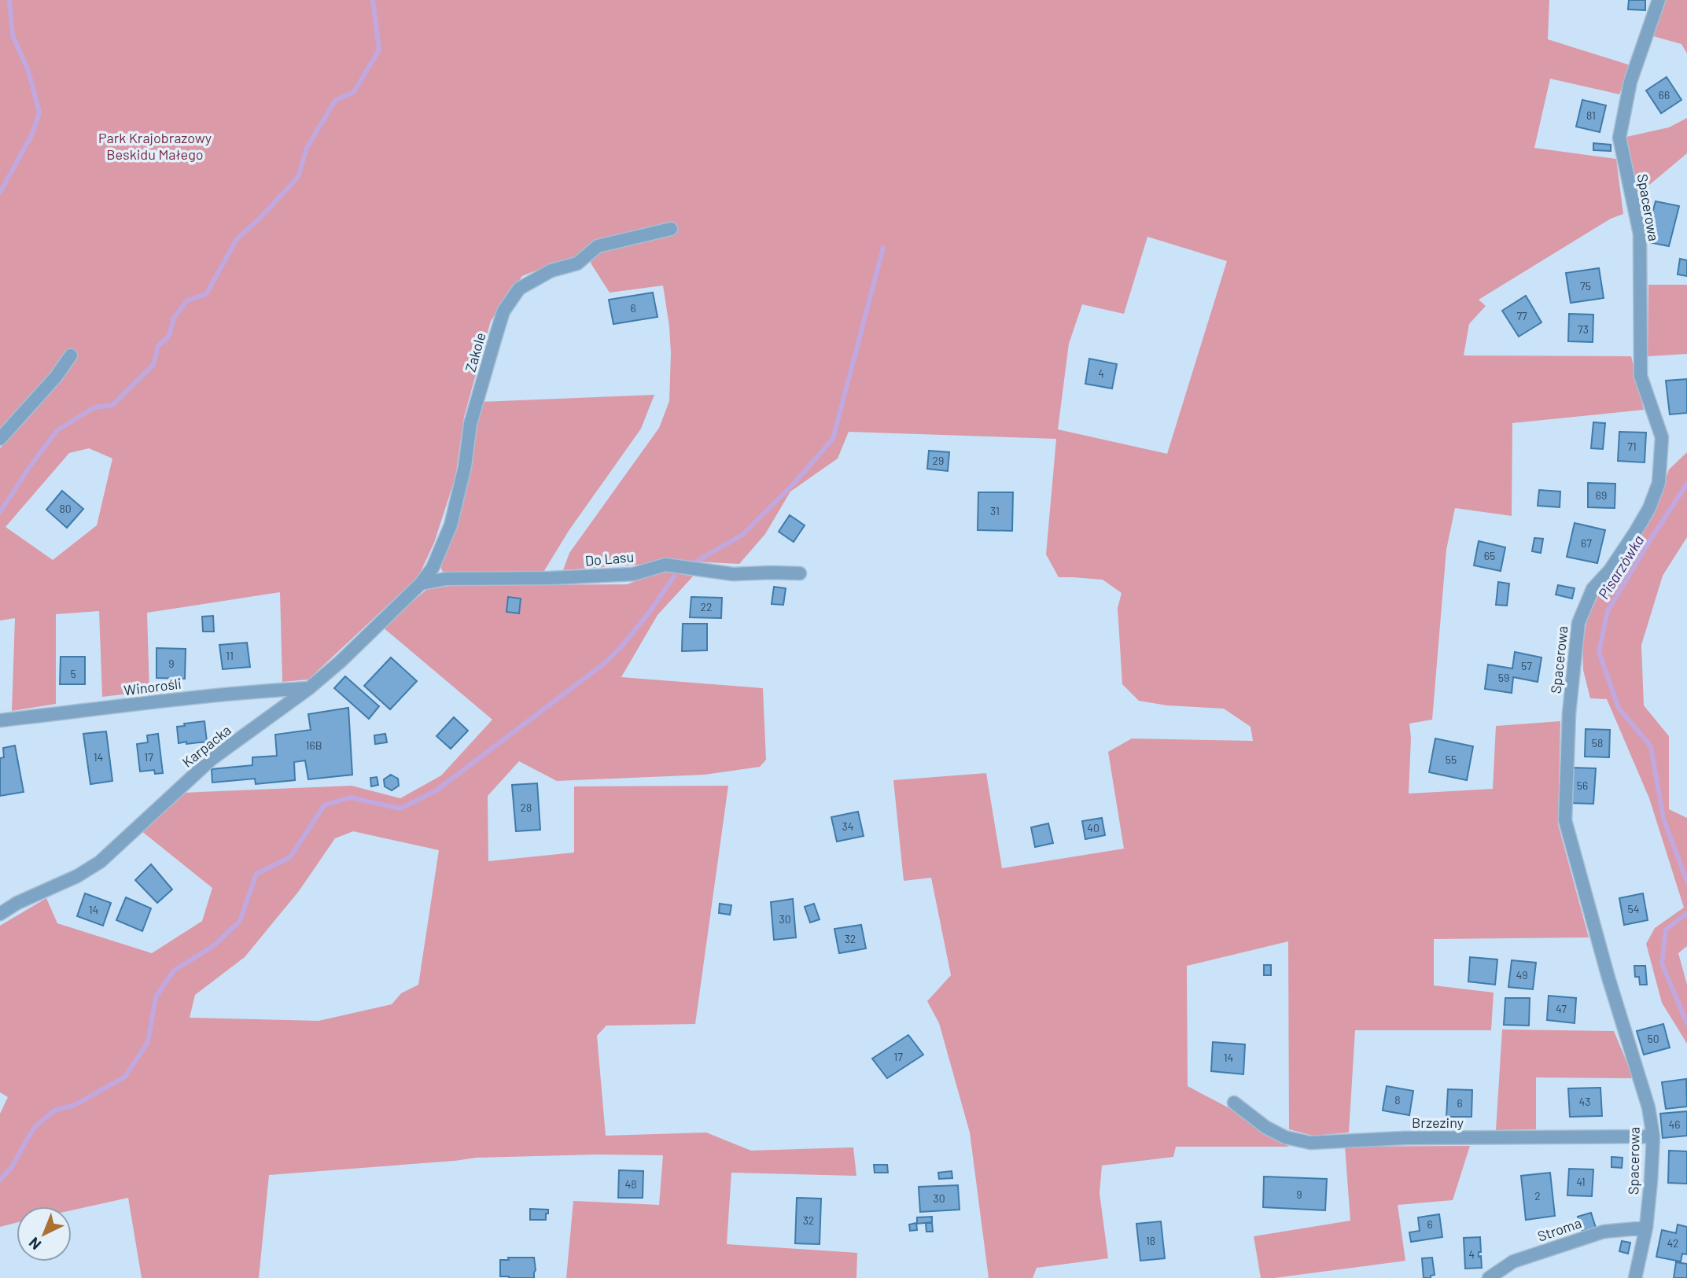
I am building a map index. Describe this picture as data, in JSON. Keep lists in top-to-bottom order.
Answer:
{
  "streets": {
    "street": [
      "Spacerowa",
      "Zakole",
      "Do Lasu",
      "Winorośli",
      "Karpacka",
      "Brzeziny",
      "Stroma"
    ]
  },
  "crossings": [
    ["Spacerowa", "Brzeziny"],
    ["Spacerowa", "Stroma"],
    ["Zakole", "Do Lasu"],
    ["Zakole", "Karpacka"],
    ["Do Lasu", "Karpacka"],
    ["Winorośli", "Karpacka"]
  ],
  "water": ["Pisarzówka"],
  "parks": ["Park Krajobrazowy Beskidu Małego"],
  "house_numbers": [
    "66",
    "81",
    "75",
    "6",
    "77",
    "73",
    "4",
    "71",
    "29",
    "69",
    "80",
    "31",
    "67",
    "65",
    "22",
    "11",
    "9",
    "57",
    "5",
    "59",
    "58",
    "16B",
    "14",
    "17",
    "55",
    "56",
    "28",
    "34",
    "40",
    "54",
    "14",
    "30",
    "32",
    "49",
    "47",
    "50",
    "17",
    "14",
    "8",
    "43",
    "6",
    "46",
    "41",
    "48",
    "9",
    "2",
    "30",
    "32",
    "6",
    "18",
    "42",
    "4"
  ],
  "north": "bottom left"
}
